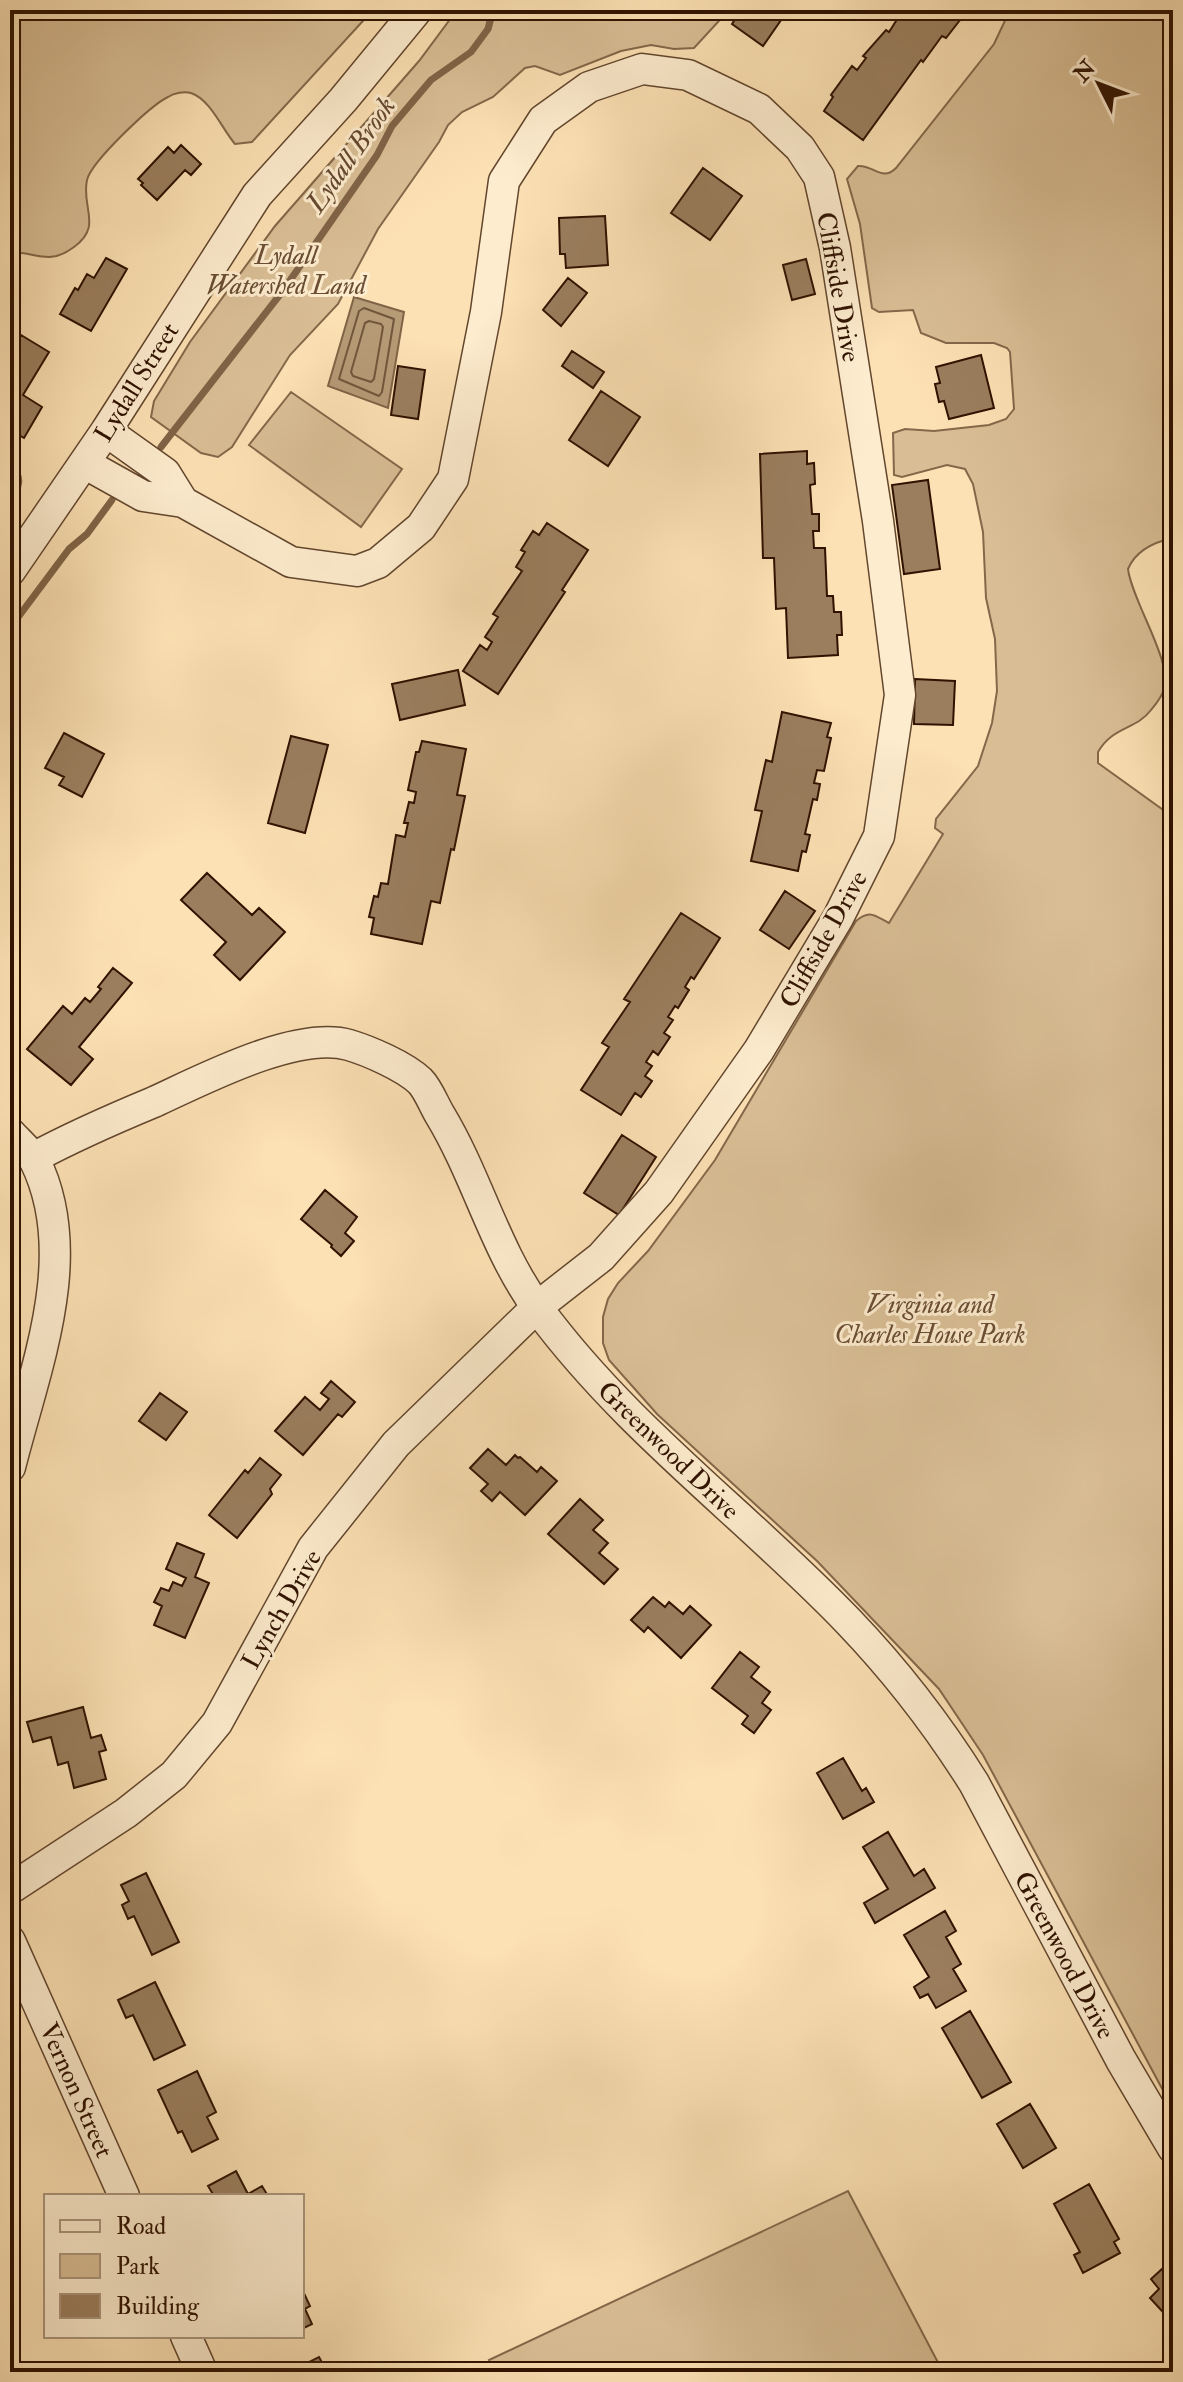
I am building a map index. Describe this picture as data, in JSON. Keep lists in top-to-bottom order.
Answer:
{
  "streets": {
    "street": [
      "Cliffside Drive",
      "Lydall Street",
      "Greenwood Drive",
      "Lynch Drive",
      "Vernon Street"
    ]
  },
  "crossings": [
    ["Cliffside Drive", "Lydall Street"],
    ["Cliffside Drive", "Greenwood Drive"],
    ["Cliffside Drive", "Lynch Drive"],
    ["Greenwood Drive", "Lynch Drive"]
  ],
  "water": ["Lydall Brook"],
  "parks": ["Lydall Watershed Land", "Virginia and Charles House Park"],
  "legend": ["Road", "Park", "Building"],
  "north": "top left"
}
